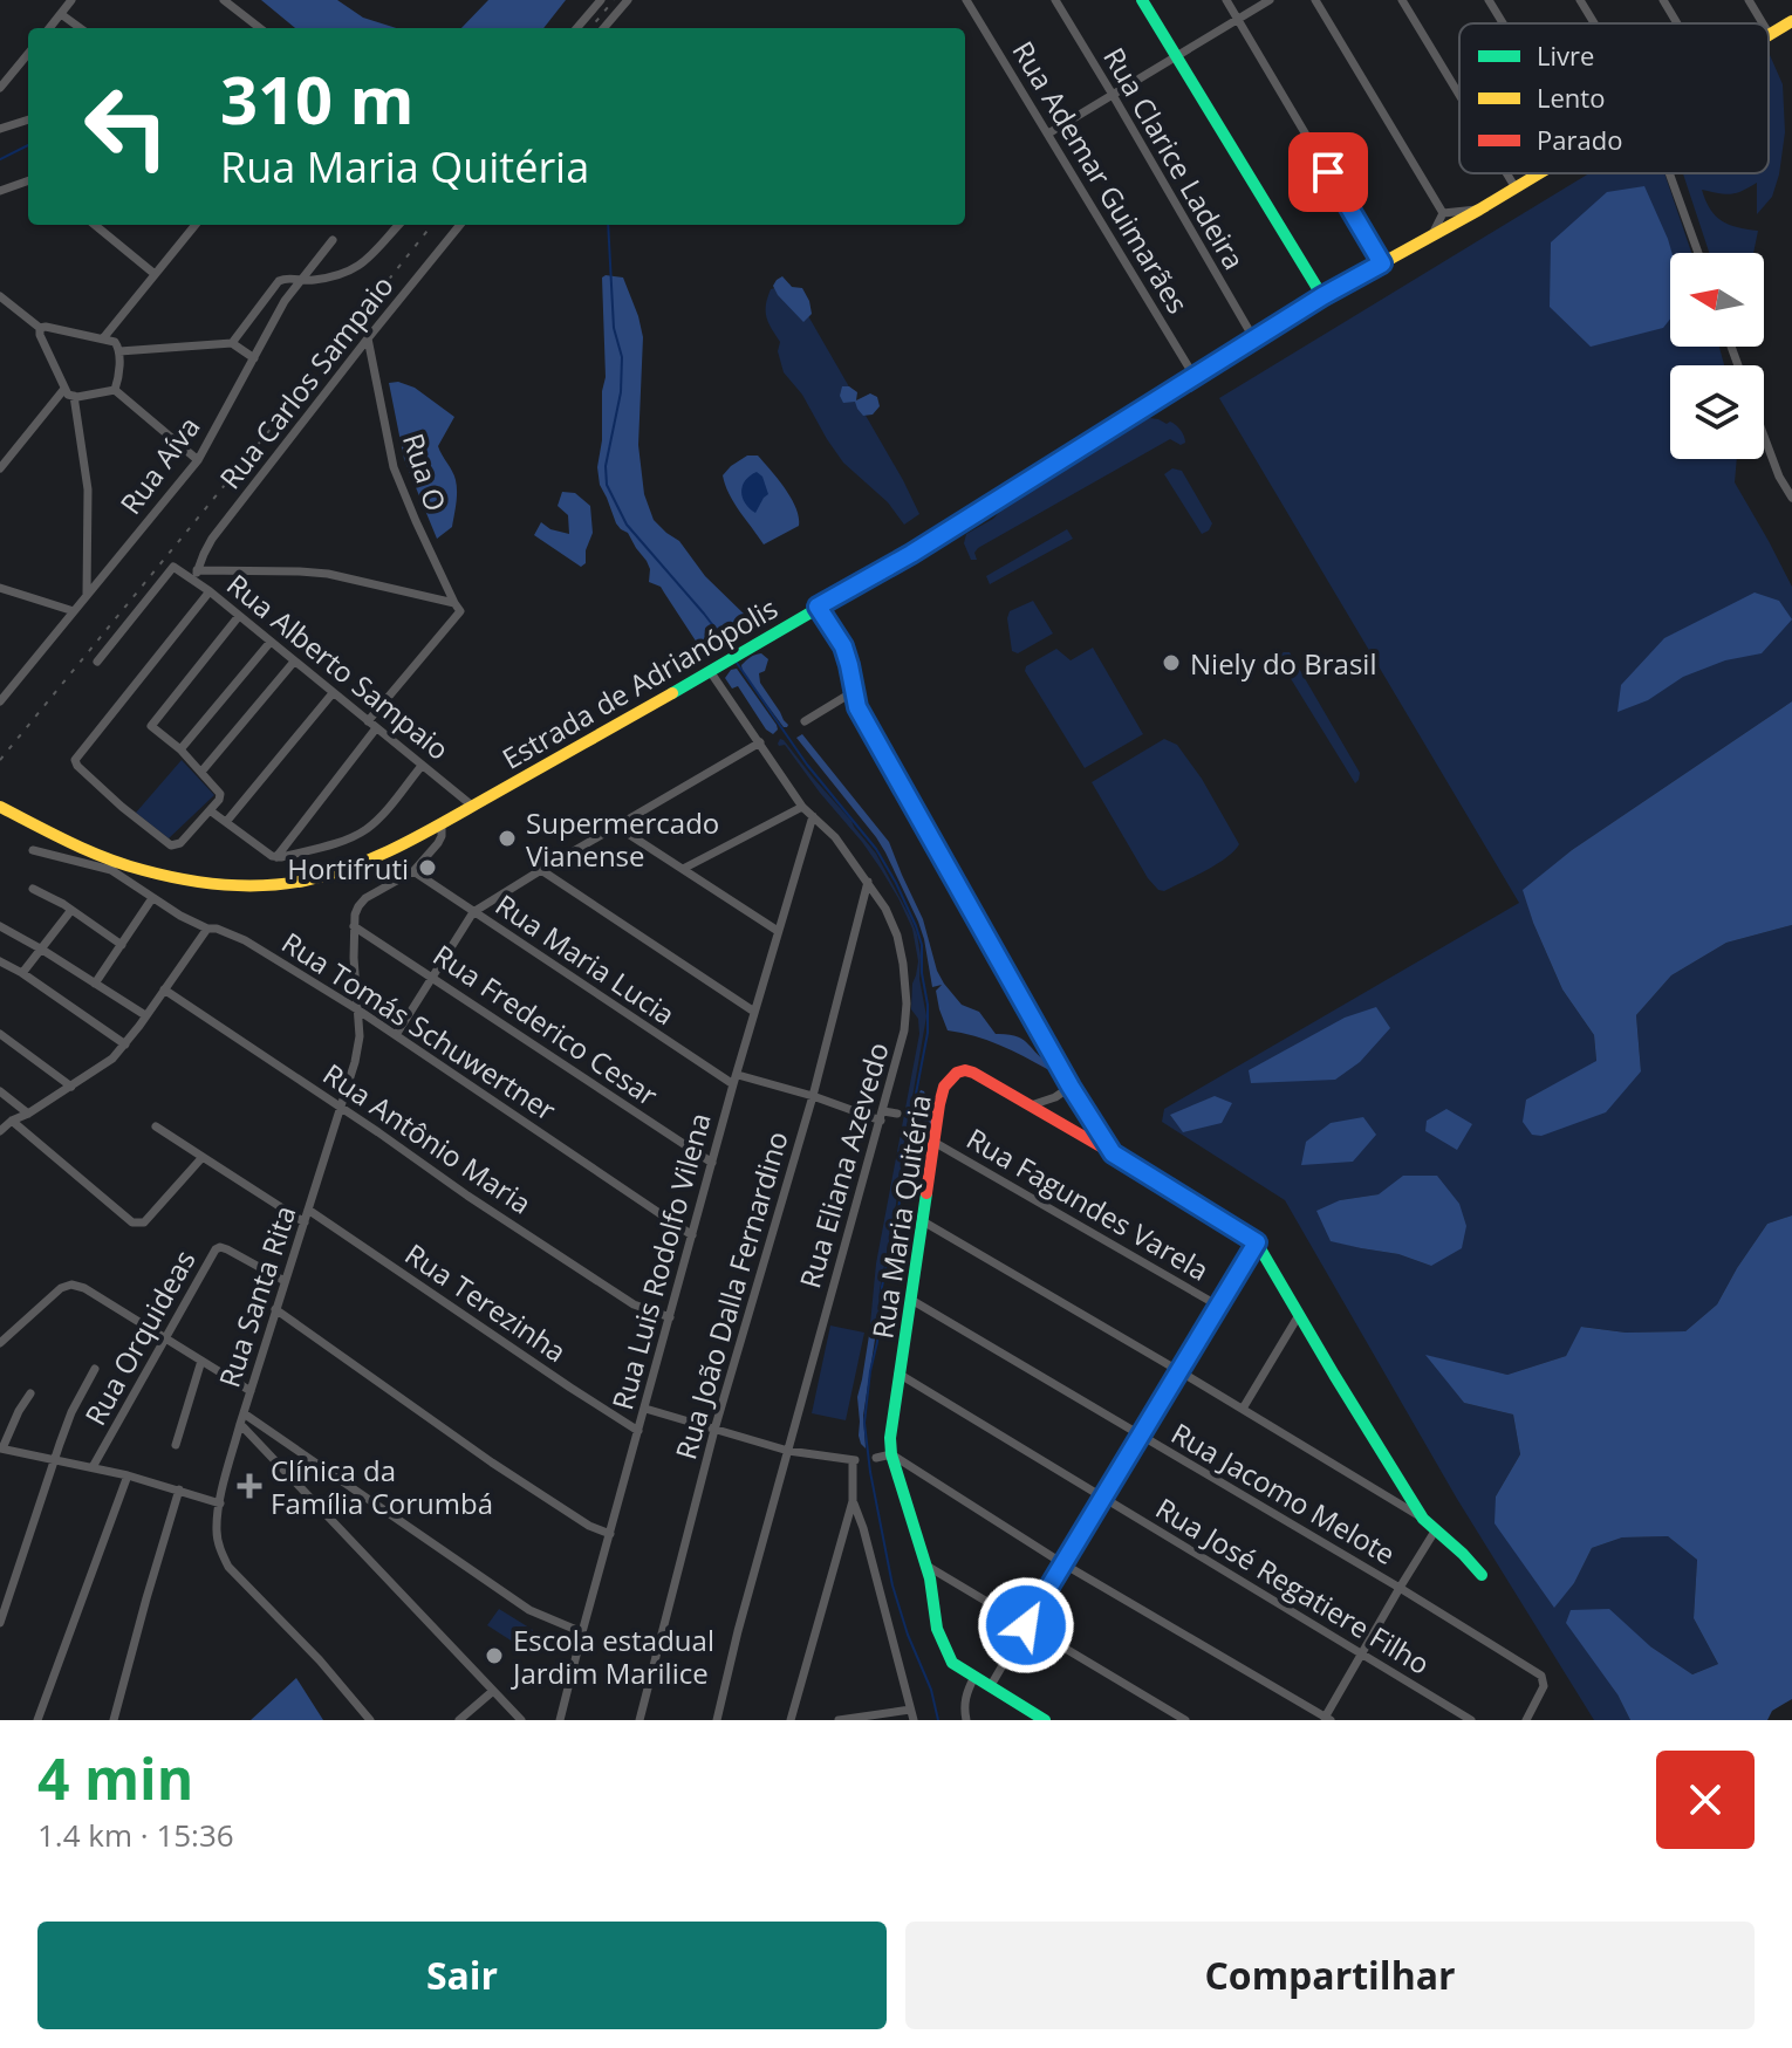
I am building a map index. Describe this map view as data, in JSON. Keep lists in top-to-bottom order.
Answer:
{
  "streets": {
    "main road": ["Estrada de Adrianópolis", "Rua Maria Quitéria"],
    "street": [
      "Rua Clarice Ladeira",
      "Rua Ademar Guimarães",
      "Rua Carlos Sampaio",
      "Rua Aíva",
      "Rua O",
      "Rua Alberto Sampaio",
      "Rua Maria Lucia",
      "Rua Frederico Cesar",
      "Rua Tomás Schuwertner",
      "Rua Antônio Maria",
      "Rua Eliana Azevedo",
      "Rua Fagundes Varela",
      "Rua Luis Rodolfo Vilena",
      "Rua João Dalla Fernardino",
      "Rua Santa Rita",
      "Rua Terezinha",
      "Rua Orquideas",
      "Rua Jacomo Melote",
      "Rua José Regatiere Filho"
    ]
  },
  "crossings": [
    ["Rua Clarice Ladeira", "Estrada de Adrianópolis"],
    ["Rua Ademar Guimarães", "Estrada de Adrianópolis"],
    ["Rua Carlos Sampaio", "Rua Aíva"],
    ["Rua Carlos Sampaio", "Rua O"],
    ["Rua Carlos Sampaio", "Rua Alberto Sampaio"],
    ["Rua Alberto Sampaio", "Estrada de Adrianópolis"],
    ["Estrada de Adrianópolis", "Rua Tomás Schuwertner"],
    ["Estrada de Adrianópolis", "Rua Eliana Azevedo"],
    ["Rua Maria Lucia", "Rua Eliana Azevedo"],
    ["Rua Maria Lucia", "Rua Luis Rodolfo Vilena"],
    ["Rua Maria Lucia", "Rua João Dalla Fernardino"],
    ["Rua Frederico Cesar", "Rua Luis Rodolfo Vilena"],
    ["Rua Frederico Cesar", "Rua Santa Rita"],
    ["Rua Tomás Schuwertner", "Rua Luis Rodolfo Vilena"],
    ["Rua Tomás Schuwertner", "Rua Santa Rita"],
    ["Rua Antônio Maria", "Rua Luis Rodolfo Vilena"],
    ["Rua Antônio Maria", "Rua Santa Rita"],
    ["Rua Eliana Azevedo", "Rua Luis Rodolfo Vilena"],
    ["Rua Eliana Azevedo", "Rua João Dalla Fernardino"],
    ["Rua Fagundes Varela", "Rua Maria Quitéria"],
    ["Rua Maria Quitéria", "Rua Jacomo Melote"],
    ["Rua Maria Quitéria", "Rua José Regatiere Filho"],
    ["Rua Luis Rodolfo Vilena", "Rua Terezinha"],
    ["Rua Santa Rita", "Rua Terezinha"],
    ["Rua Santa Rita", "Rua Orquideas"]
  ],
  "places": {
    "other": [
      "Niely do Brasil",
      "Supermercado Vianense",
      "Hortifruti",
      "Escola estadual Jardim Marilice"
    ],
    "health": ["Clínica da Família Corumbá"]
  },
  "legend": ["Livre", "Lento", "Parado"],
  "north": "left",
  "page": {
    "turn": ["310 m", "Rua Maria Quitéria"],
    "heading": ["4 min", "1.4 km · 15:36"],
    "buttons": ["Sair", "Compartilhar"]
  }
}
